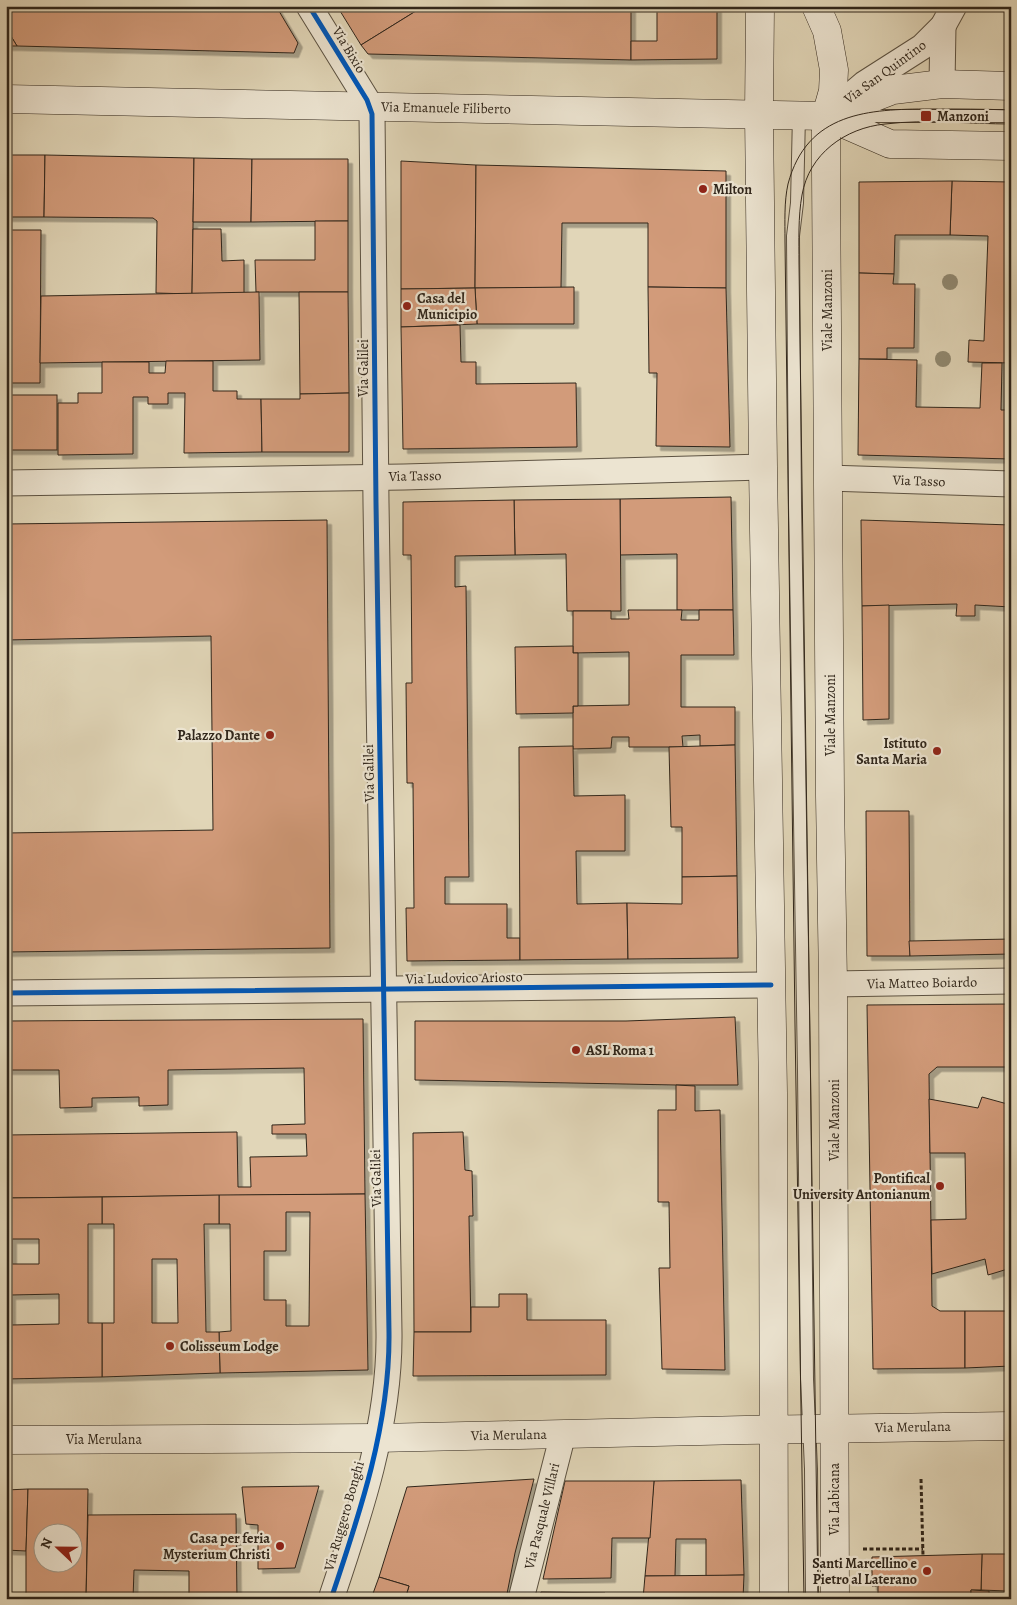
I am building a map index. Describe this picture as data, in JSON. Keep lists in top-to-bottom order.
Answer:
{
  "streets": {
    "main road": [
      "Via Emanuele Filiberto",
      "Viale Manzoni",
      "Via Merulana",
      "Via Labicana"
    ],
    "street": [
      "Via Bixio",
      "Via San Quintino",
      "Via Galilei",
      "Via Tasso",
      "Via Ludovico Ariosto",
      "Via Matteo Boiardo",
      "Via Ruggero Bonghi",
      "Via Pasquale Villari"
    ]
  },
  "crossings": [
    ["Via Bixio", "Via Emanuele Filiberto"],
    ["Via Bixio", "Via Galilei"],
    ["Via San Quintino", "Via Emanuele Filiberto"],
    ["Via San Quintino", "Viale Manzoni"],
    ["Via Emanuele Filiberto", "Viale Manzoni"],
    ["Via Emanuele Filiberto", "Via Galilei"],
    ["Viale Manzoni", "Via Tasso"],
    ["Viale Manzoni", "Via Matteo Boiardo"],
    ["Viale Manzoni", "Via Merulana"],
    ["Viale Manzoni", "Via Labicana"],
    ["Via Galilei", "Via Tasso"],
    ["Via Galilei", "Via Ludovico Ariosto"],
    ["Via Galilei", "Via Merulana"],
    ["Via Galilei", "Via Ruggero Bonghi"],
    ["Via Merulana", "Via Labicana"],
    ["Via Merulana", "Via Ruggero Bonghi"],
    ["Via Merulana", "Via Pasquale Villari"]
  ],
  "places": {
    "transit": ["Manzoni"],
    "other": [
      "Milton",
      "Casa del Municipio",
      "Palazzo Dante",
      "Istituto Santa Maria",
      "ASL Roma 1",
      "Pontifical University Antonianum",
      "Colisseum Lodge",
      "Casa per feria Mysterium Christi",
      "Santi Marcellino e Pietro al Laterano"
    ]
  },
  "north": "left"
}
